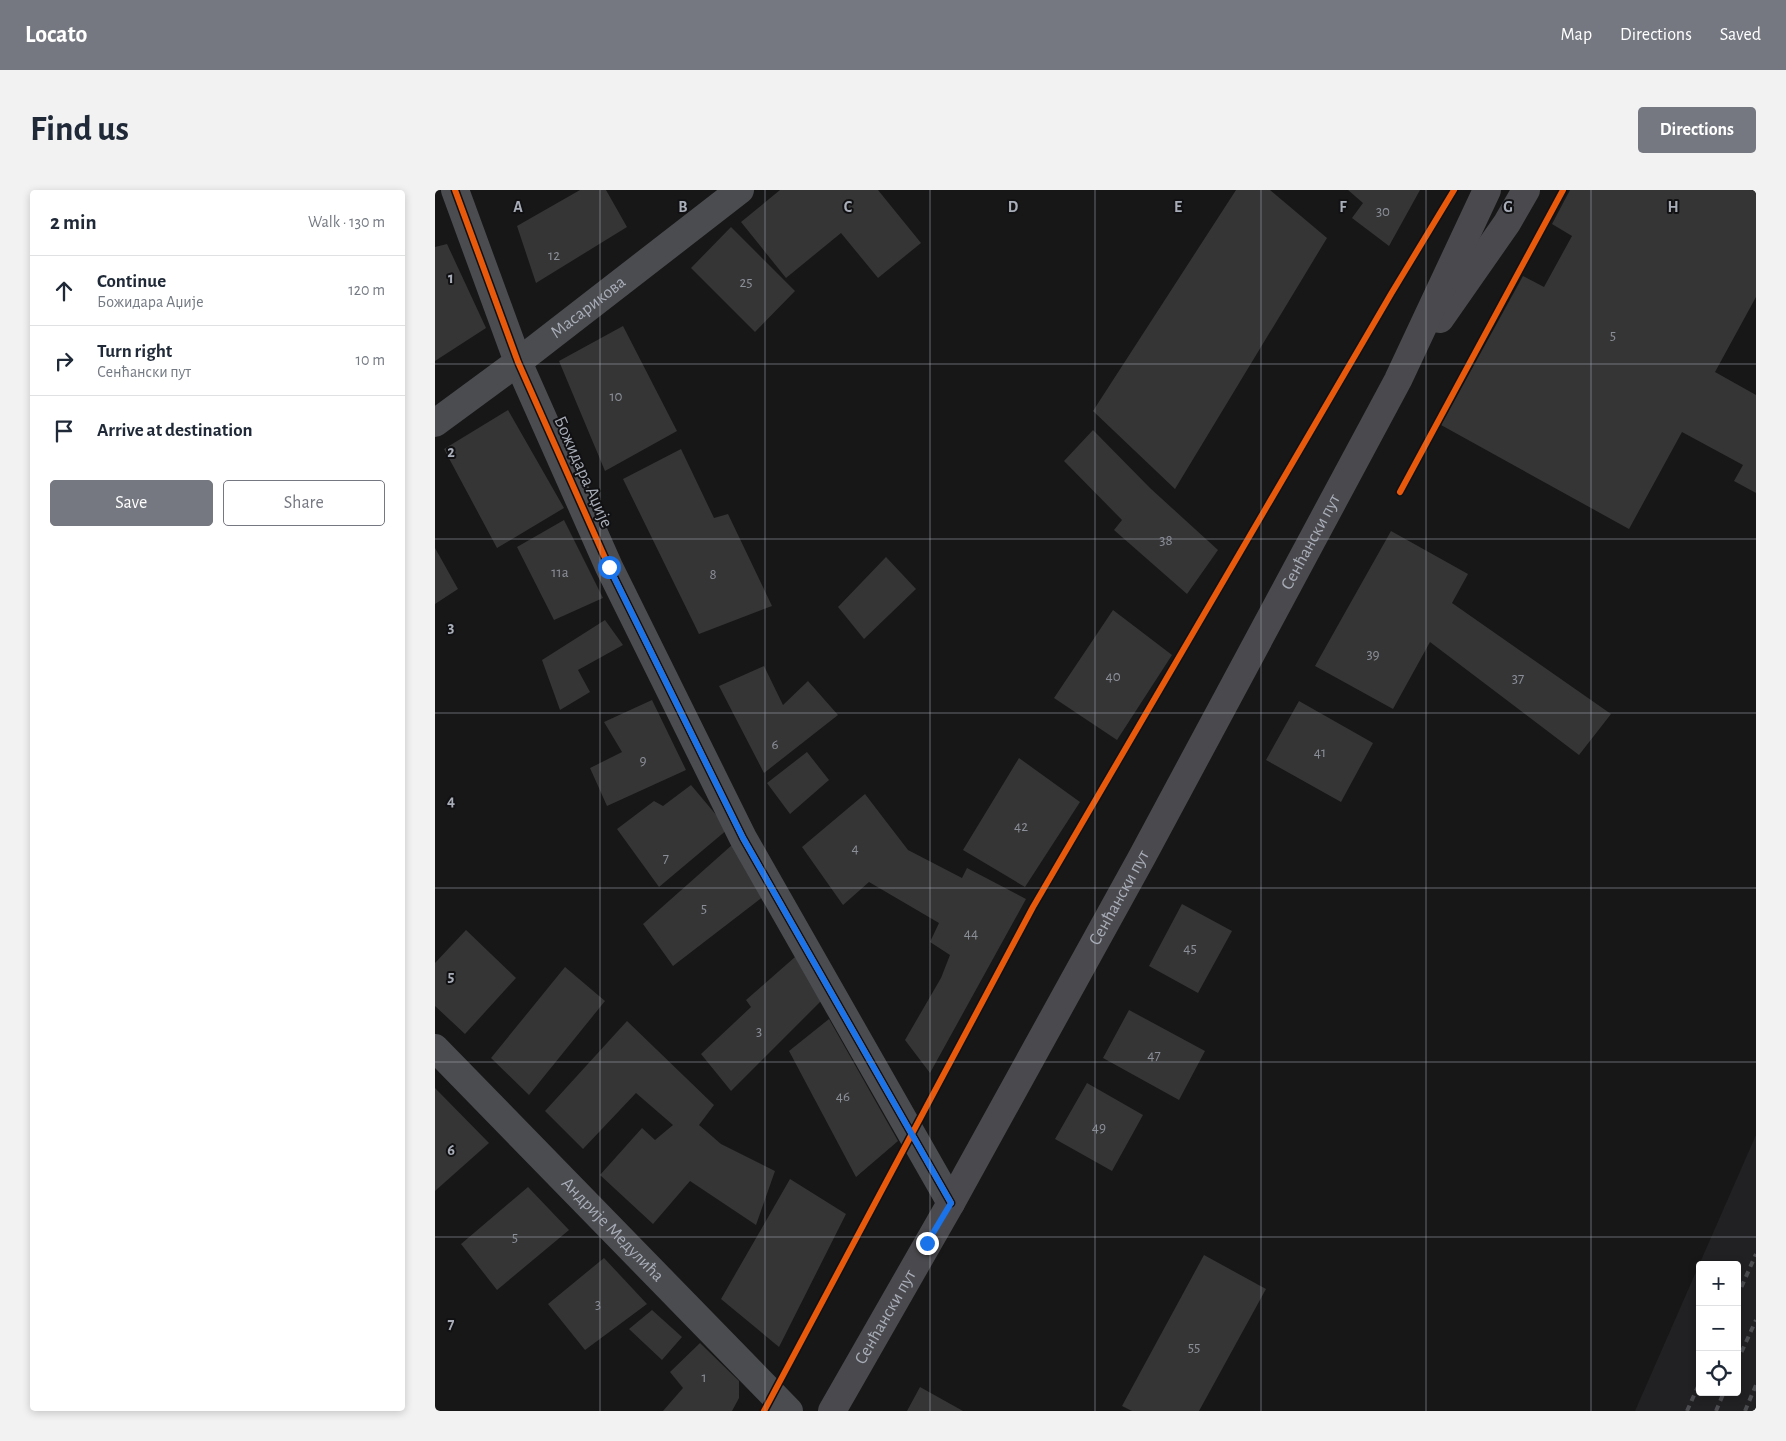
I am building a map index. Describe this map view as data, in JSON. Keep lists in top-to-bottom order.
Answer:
{
  "streets": {
    "main road": ["Сенћански пут"],
    "street": ["Масарикова", "Божидара Аџије", "Андрије Медулића"]
  },
  "crossings": [
    ["Масарикова", "Божидара Аџије"],
    ["Божидара Аџије", "Сенћански пут"]
  ],
  "house_numbers": [
    "30",
    "12",
    "25",
    "5",
    "10",
    "38",
    "11a",
    "8",
    "39",
    "40",
    "37",
    "6",
    "41",
    "9",
    "42",
    "4",
    "7",
    "5",
    "44",
    "45",
    "3",
    "47",
    "46",
    "49",
    "5",
    "3",
    "55",
    "1"
  ],
  "page": {
    "header": "Locato",
    "nav": ["Map", "Directions", "Saved"],
    "buttons": [
      "Directions",
      ["Save", "Share"]
    ],
    "title": "Find us",
    "heading": ["2 min", "Walk · 130 m"],
    "list": [
      ["Continue", "Божидара Аџије", "120 m"],
      ["Turn right", "Сенћански пут", "10 m"],
      "Arrive at destination"
    ],
    "map_buttons": ["+", "−"]
  },
  "grid": {
    "columns": [
      "A",
      "B",
      "C",
      "D",
      "E",
      "F",
      "G",
      "H"
    ],
    "rows": [
      "1",
      "2",
      "3",
      "4",
      "5",
      "6",
      "7"
    ]
  }
}
